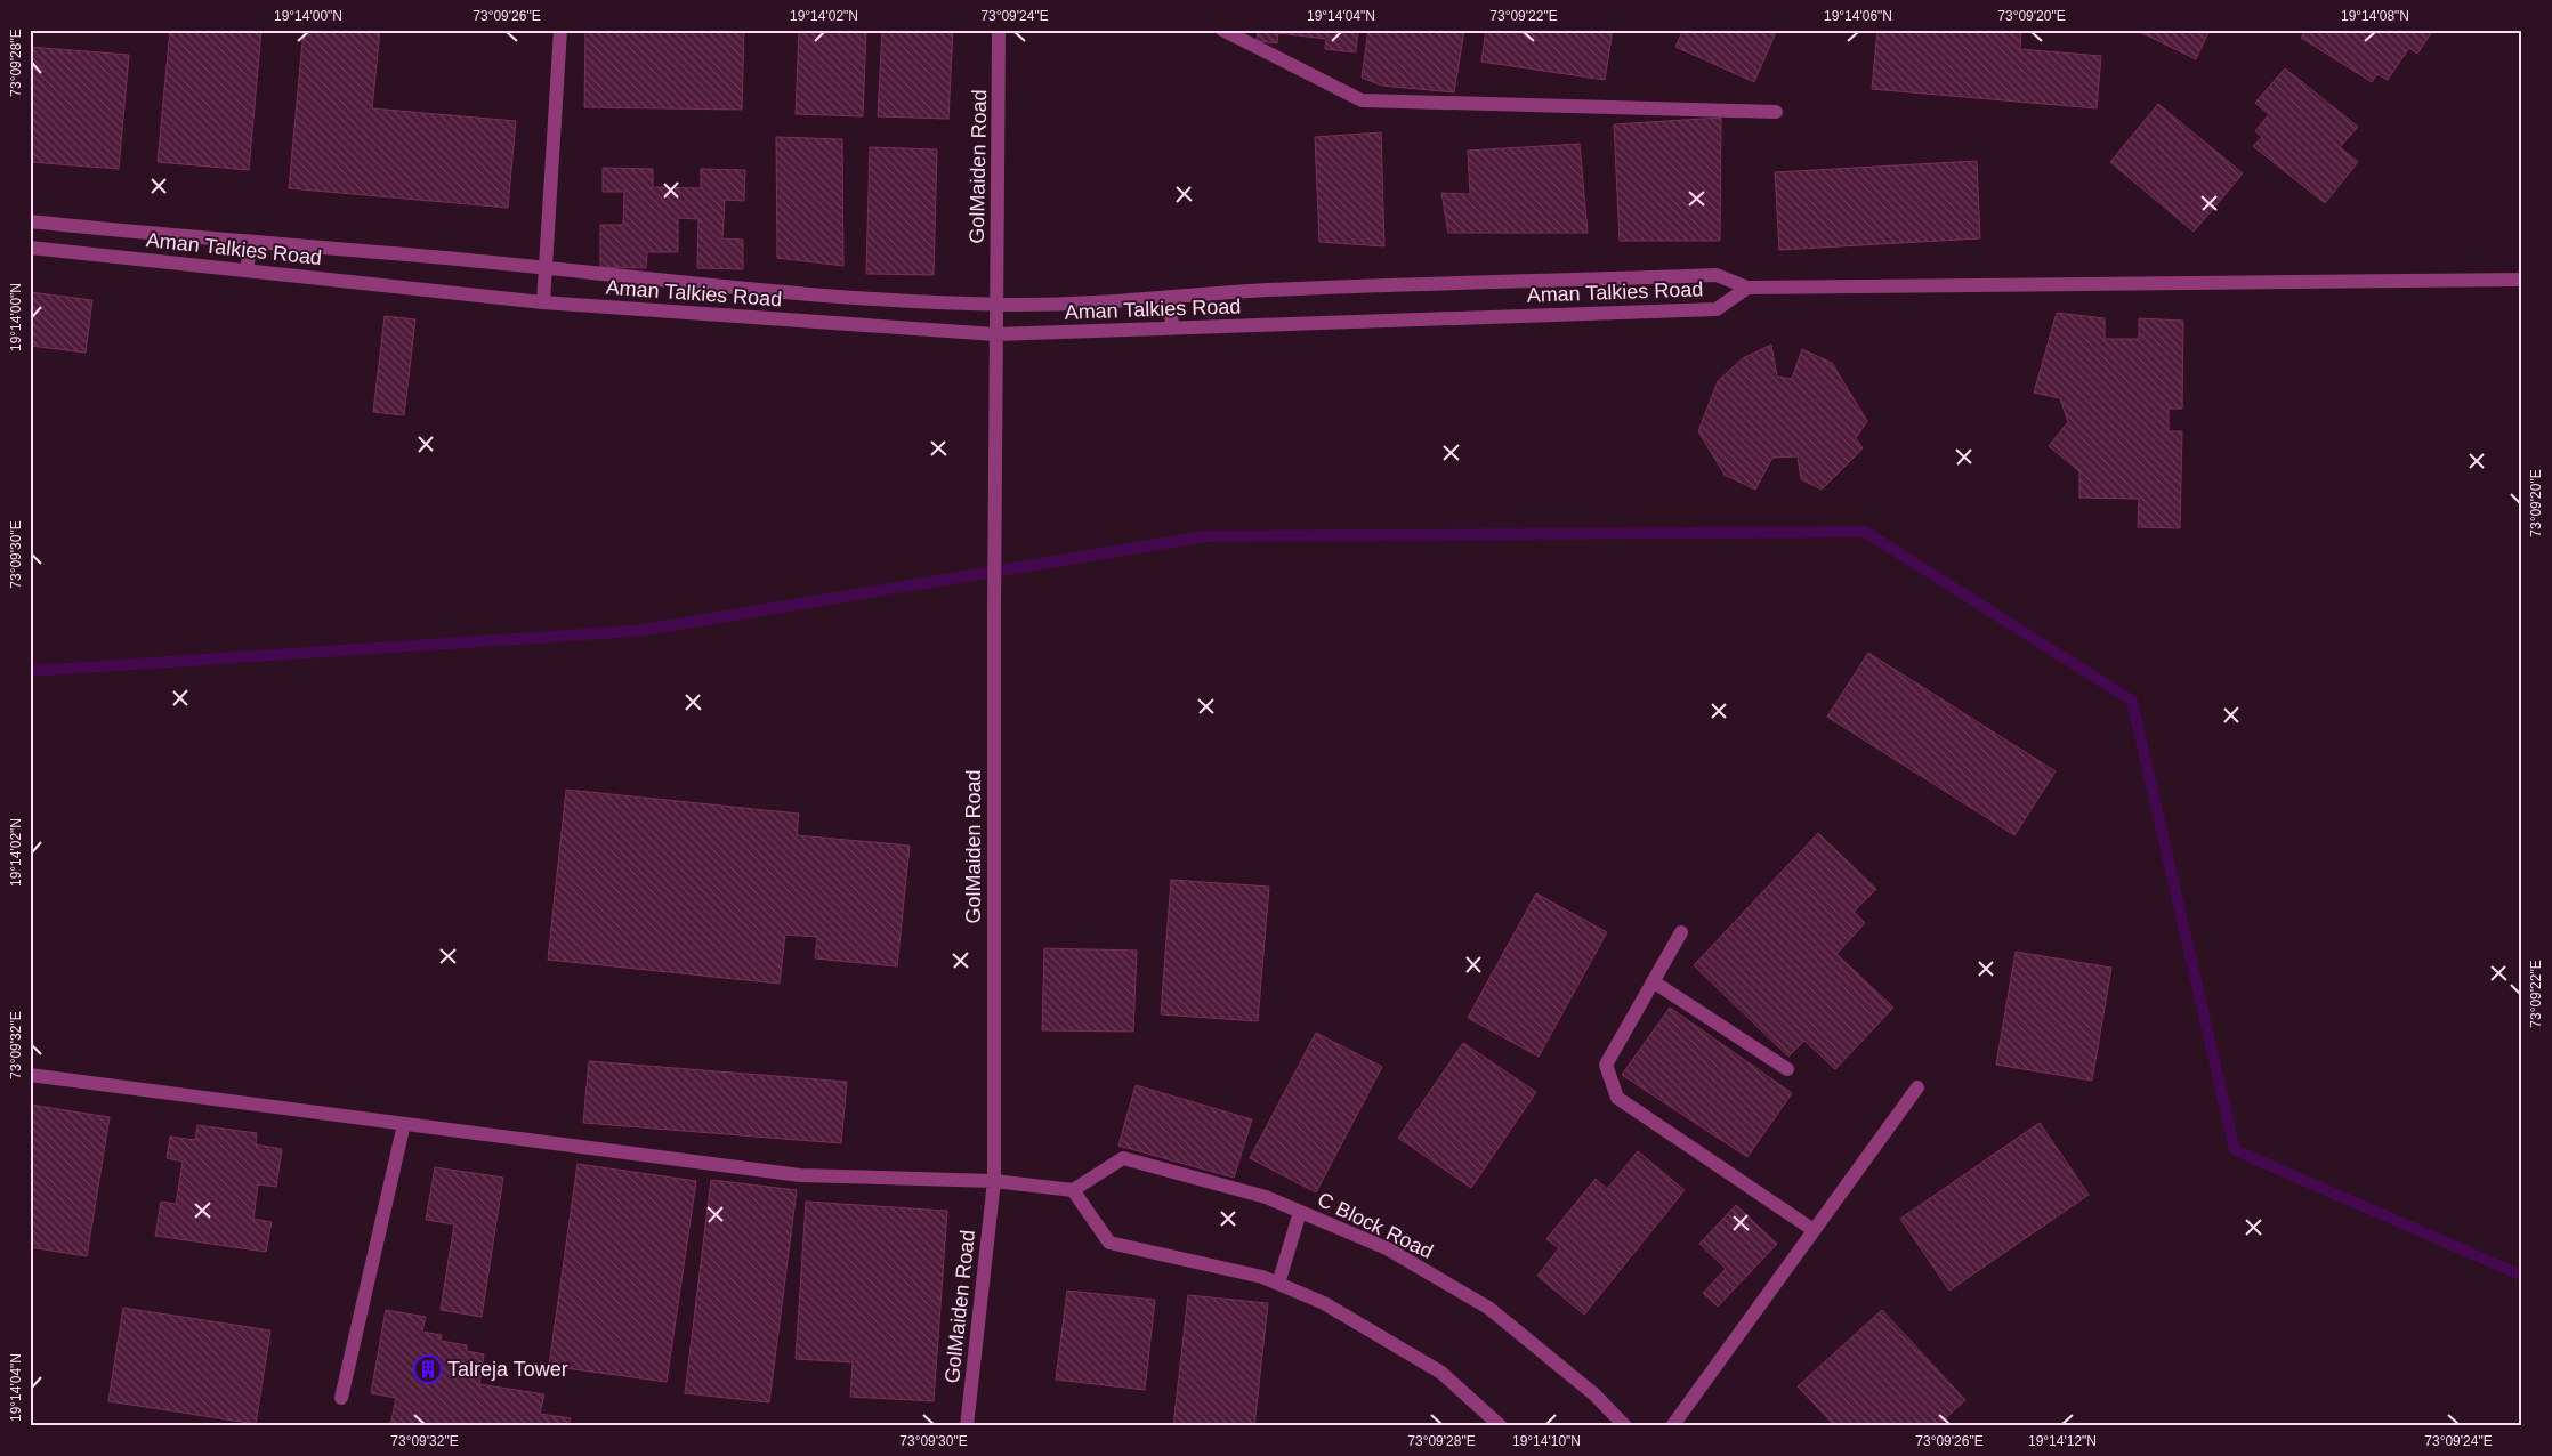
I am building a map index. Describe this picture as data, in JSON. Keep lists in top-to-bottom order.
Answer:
{
  "streets": {
    "street": ["GolMaiden Road", "Aman Talkies Road", "C Block Road"]
  },
  "crossings": [
    ["GolMaiden Road", "Aman Talkies Road"]
  ],
  "places": {
    "building": ["Talreja Tower"]
  },
  "coordinates": [
    "19°14'00\"N",
    "73°09'26\"E",
    "19°14'02\"N",
    "73°09'24\"E",
    "19°14'04\"N",
    "73°09'22\"E",
    "19°14'06\"N",
    "73°09'20\"E",
    "19°14'08\"N",
    "73°09'28\"E",
    "73°09'30\"E",
    "73°09'32\"E",
    "19°14'10\"N",
    "19°14'12\"N"
  ]
}
